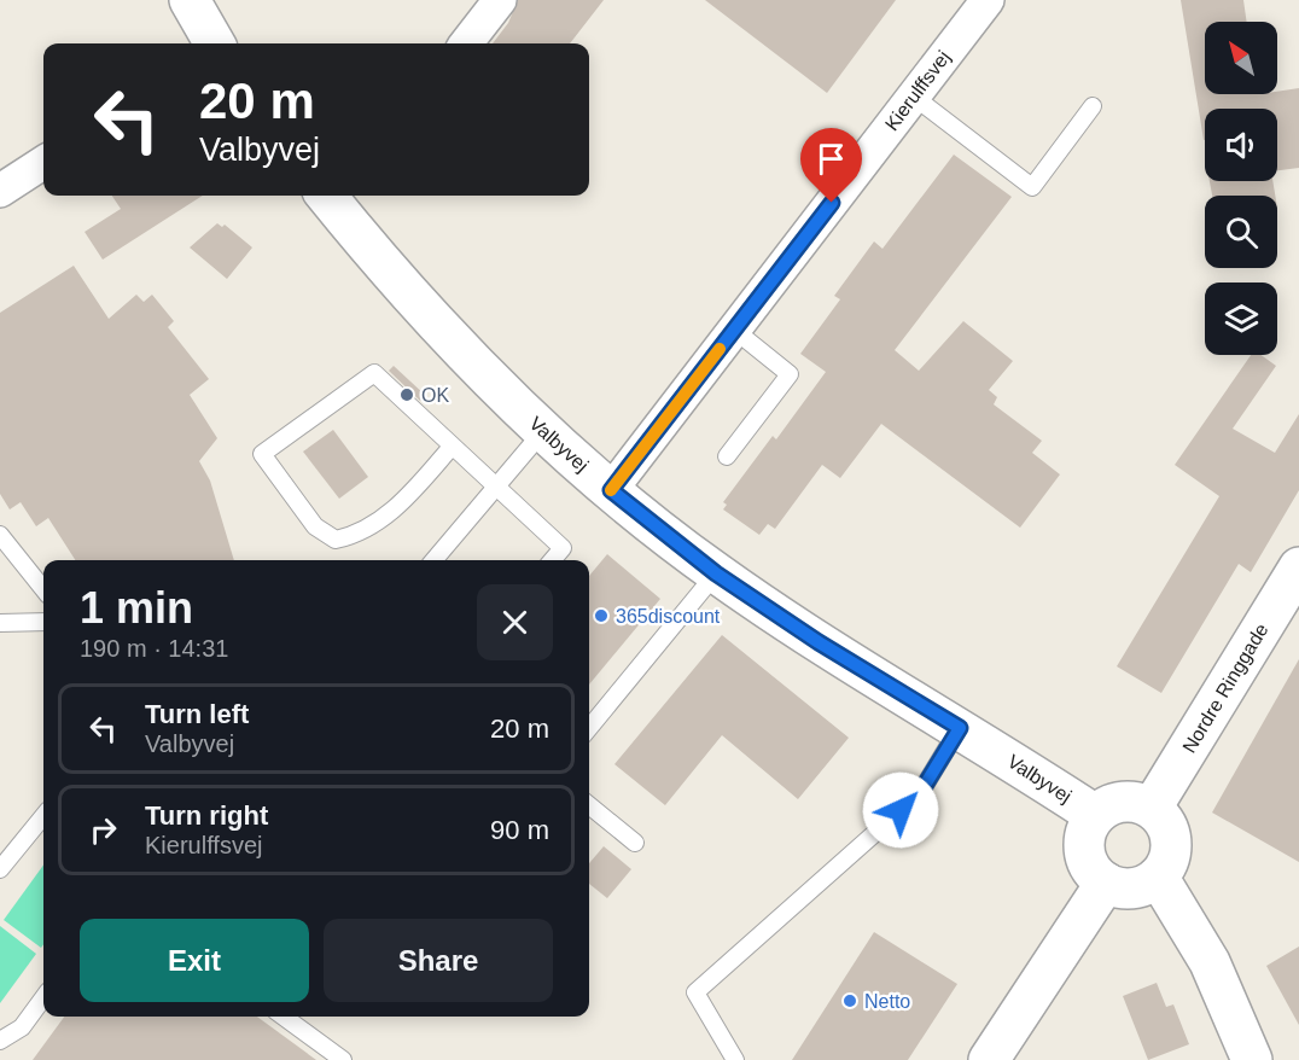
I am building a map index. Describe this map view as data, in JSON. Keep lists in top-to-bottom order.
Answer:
{
  "streets": {
    "street": ["Kierulffsvej", "Valbyvej", "Nordre Ringgade"]
  },
  "crossings": [
    ["Kierulffsvej", "Valbyvej"],
    ["Valbyvej", "Nordre Ringgade"]
  ],
  "places": ["OK", "365discount", "Netto"],
  "north": "top left",
  "page": {
    "turn": ["20 m", "Valbyvej"],
    "heading": ["1 min", "190 m · 14:31"],
    "list": [
      {
        "name": "Turn left",
        "note": "Valbyvej",
        "value": "20 m"
      },
      {
        "name": "Turn right",
        "note": "Kierulffsvej",
        "value": "90 m"
      }
    ],
    "buttons": ["Exit", "Share"]
  }
}
